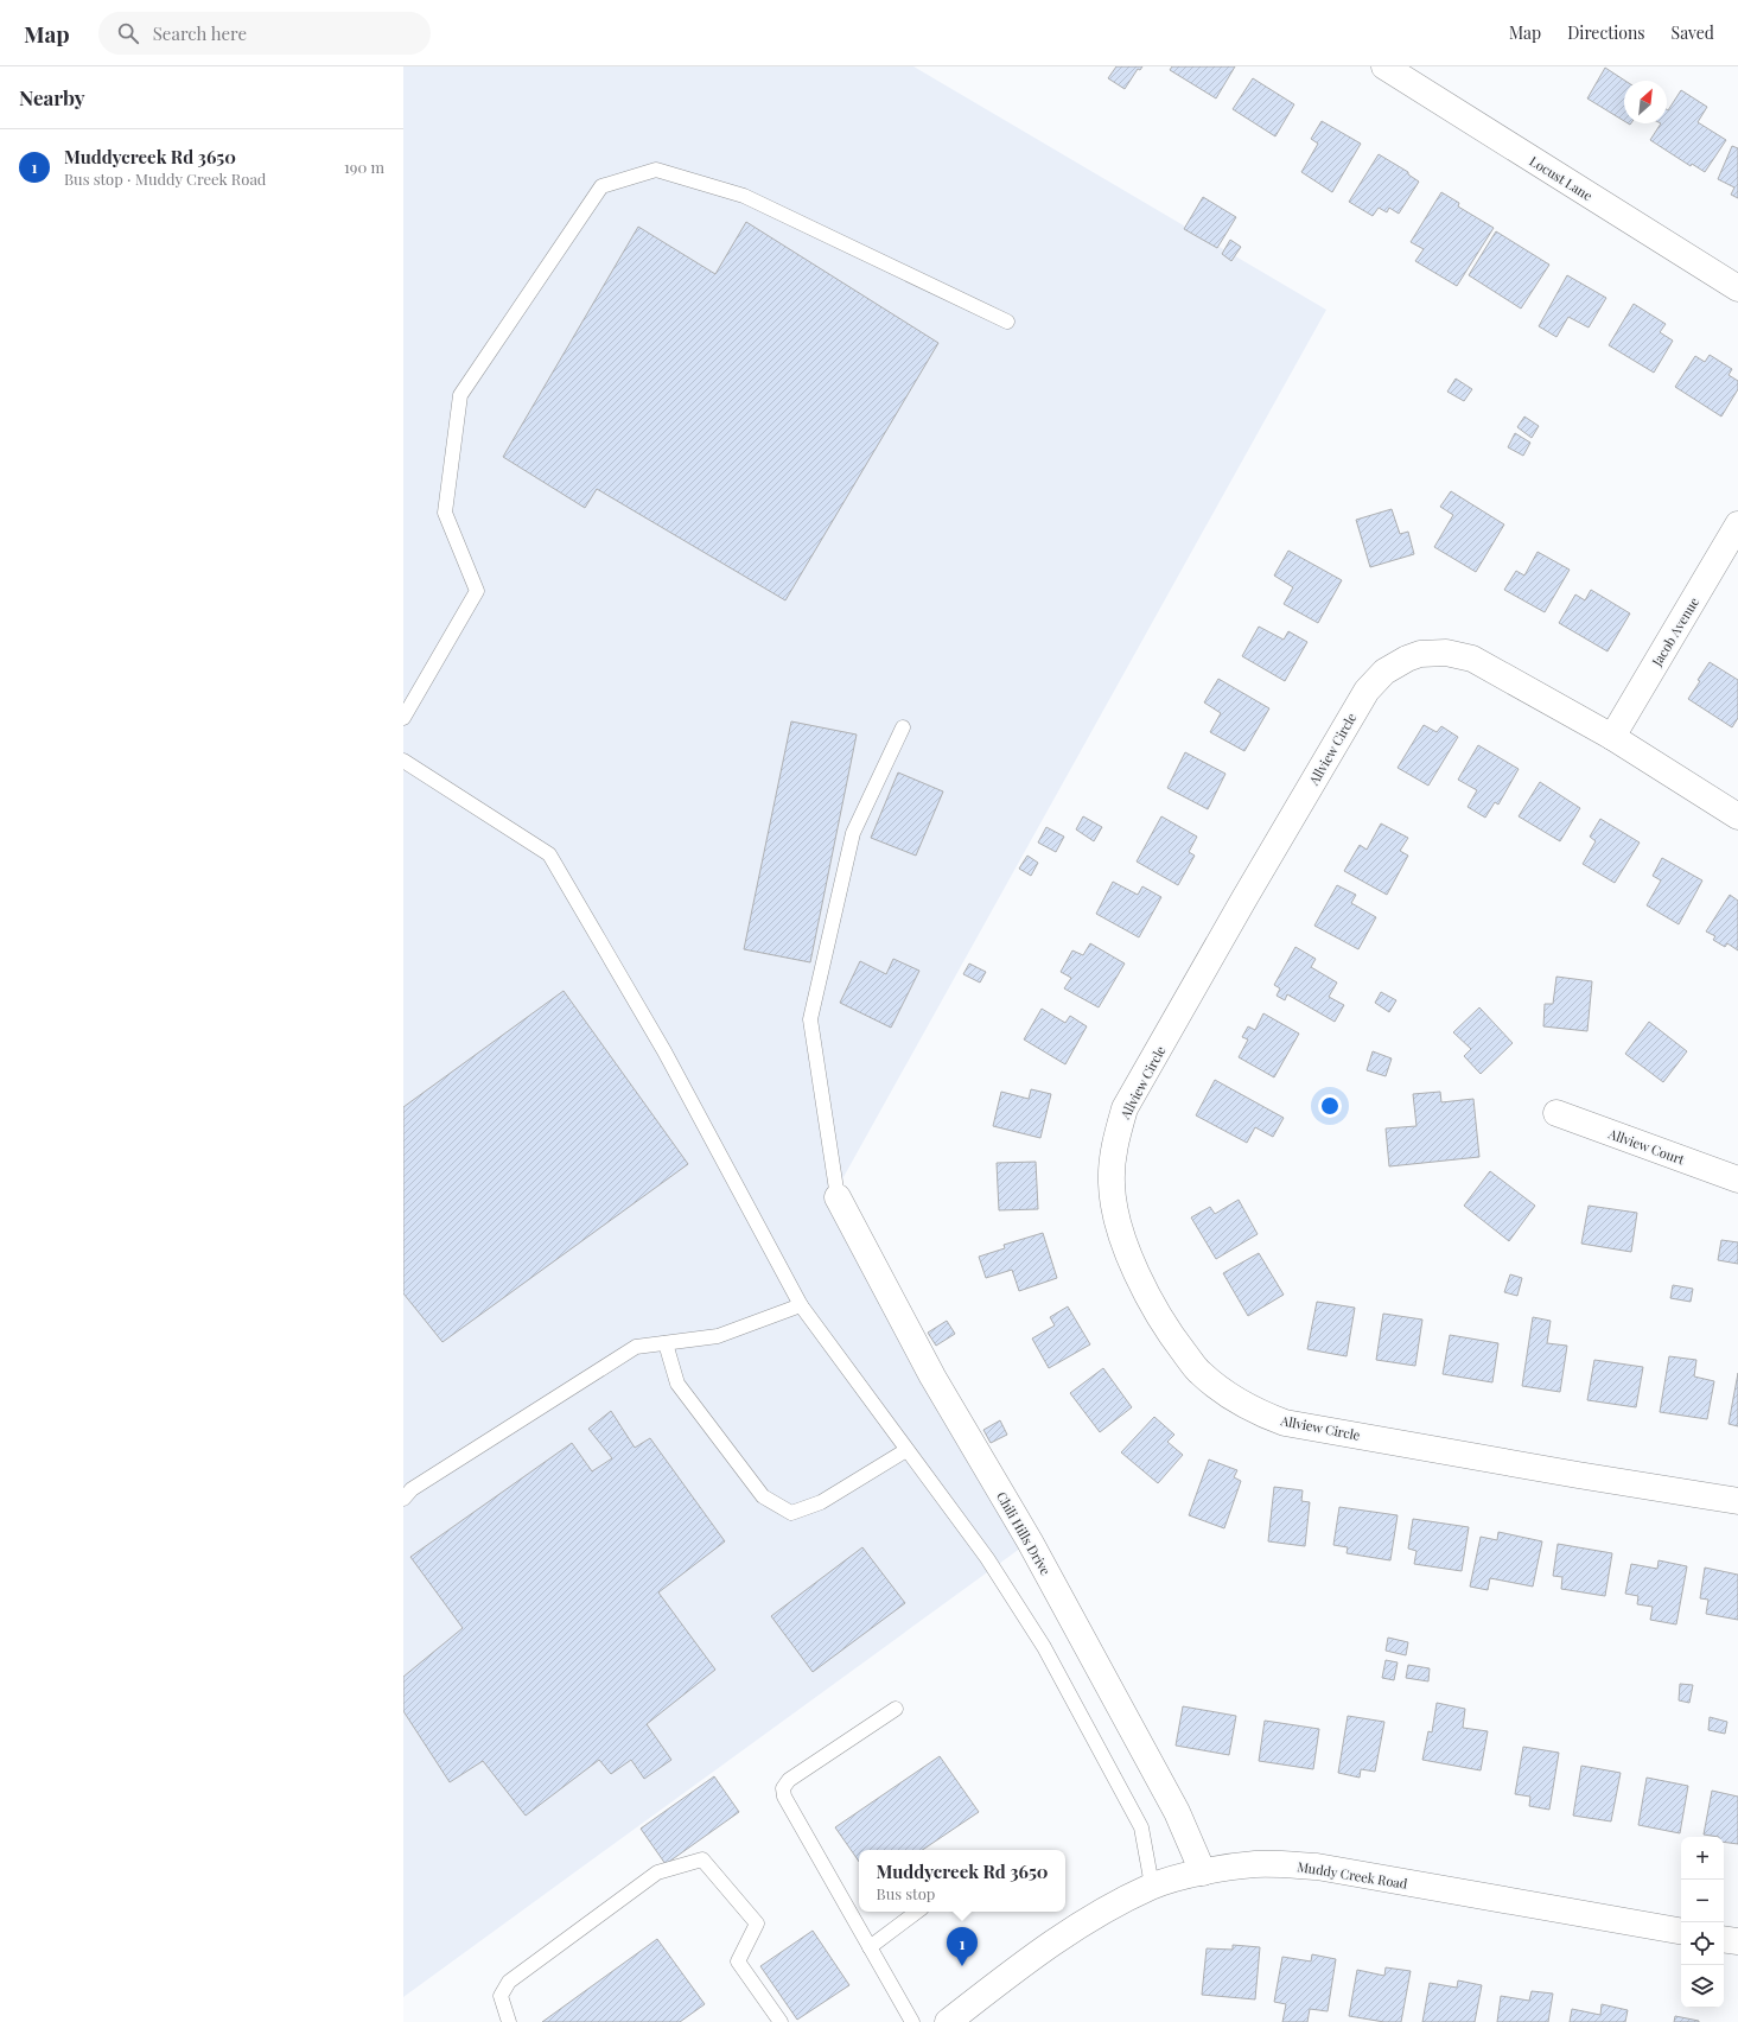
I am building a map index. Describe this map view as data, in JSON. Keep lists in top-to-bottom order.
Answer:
{
  "streets": {
    "street": [
      "Locust Lane",
      "Jacob Avenue",
      "Allview Circle",
      "Allview Court",
      "Chili Hills Drive",
      "Muddy Creek Road"
    ]
  },
  "crossings": [
    ["Jacob Avenue", "Allview Circle"],
    ["Chili Hills Drive", "Muddy Creek Road"]
  ],
  "north": "top right",
  "page": {
    "header": "Map",
    "search": "Search here",
    "nav": ["Map", "Directions", "Saved"],
    "heading": "Nearby",
    "list": [
      {
        "mark": "1",
        "name": "Muddycreek Rd 3650",
        "note": "Bus stop · Muddy Creek Road",
        "value": "190 m"
      }
    ],
    "map_buttons": ["+", "−"],
    "popup": ["Muddycreek Rd 3650", "Bus stop"],
    "pins": "1"
  }
}
